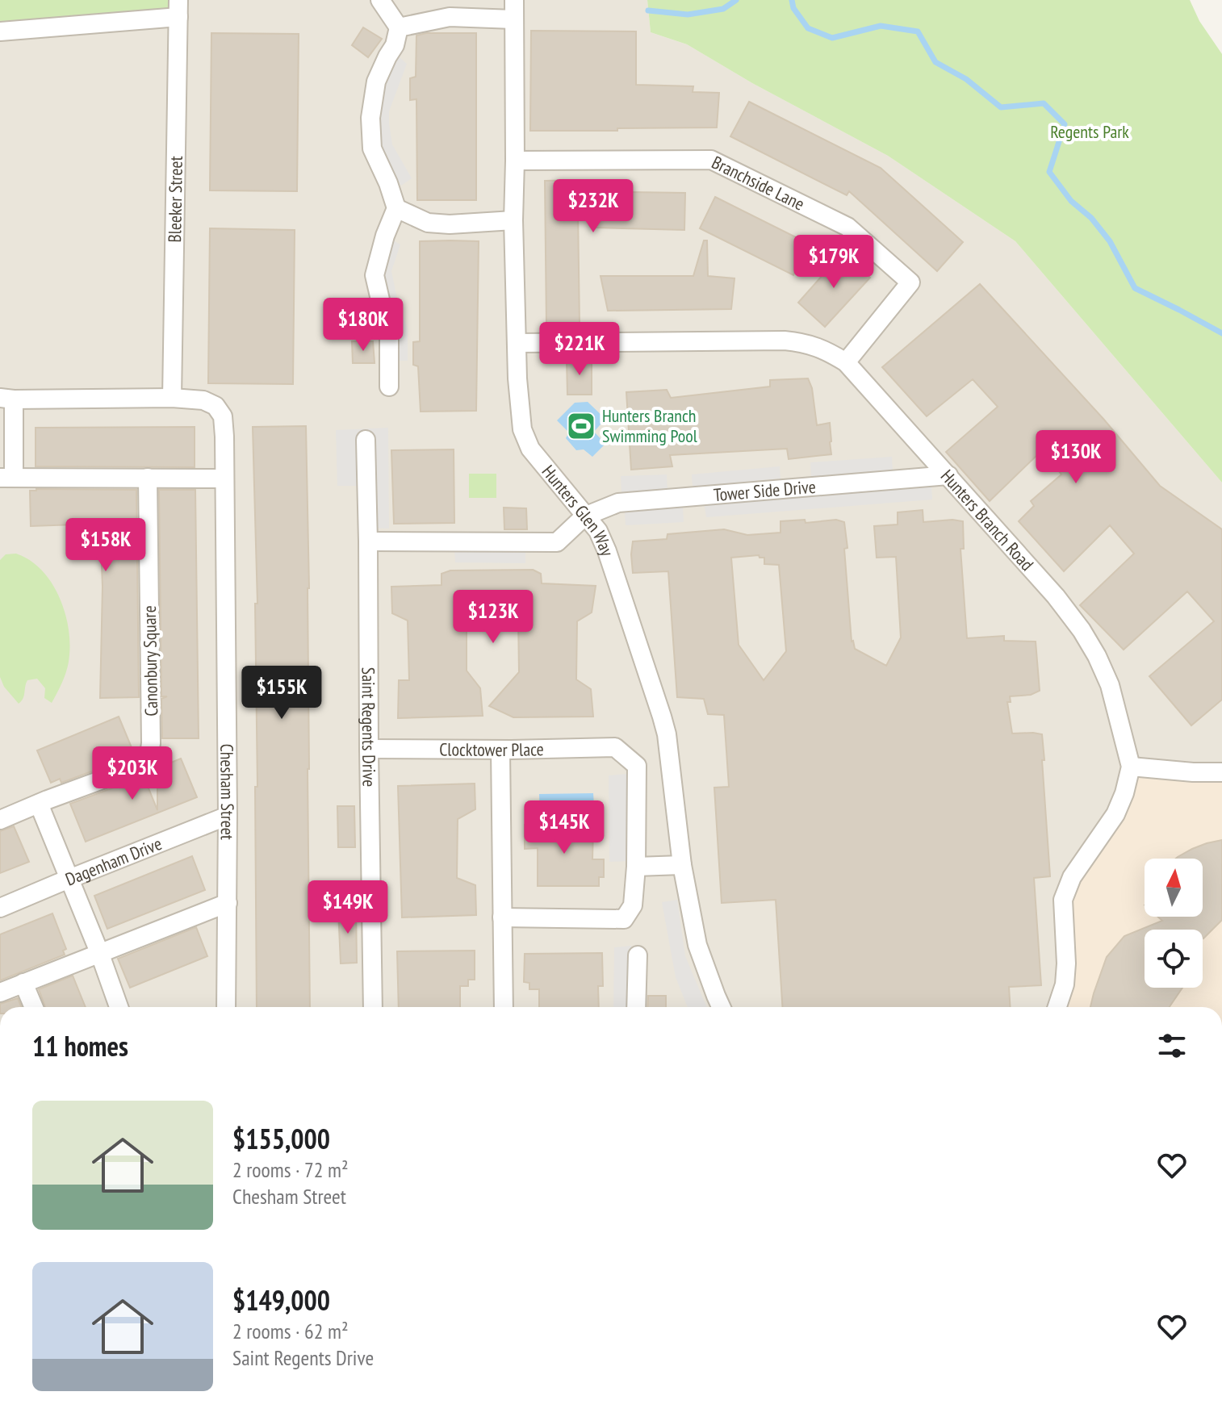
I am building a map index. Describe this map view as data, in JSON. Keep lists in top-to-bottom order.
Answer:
{
  "streets": {
    "street": [
      "Branchside Lane",
      "Bleeker Street",
      "Tower Side Drive",
      "Hunters Glen Way",
      "Hunters Branch Road",
      "Canonbury Square",
      "Saint Regents Drive",
      "Clocktower Place",
      "Chesham Street",
      "Dagenham Drive"
    ]
  },
  "crossings": [
    ["Branchside Lane", "Hunters Glen Way"],
    ["Branchside Lane", "Hunters Branch Road"],
    ["Bleeker Street", "Chesham Street"],
    ["Tower Side Drive", "Hunters Glen Way"],
    ["Tower Side Drive", "Hunters Branch Road"],
    ["Hunters Glen Way", "Hunters Branch Road"],
    ["Saint Regents Drive", "Clocktower Place"],
    ["Chesham Street", "Dagenham Drive"]
  ],
  "parks": ["Regents Park"],
  "places": {
    "sports": ["Hunters Branch Swimming Pool"]
  },
  "north": "top",
  "page": {
    "price": [
      "$232K",
      "$179K",
      "$180K",
      "$221K",
      "$130K",
      "$158K",
      "$123K",
      "$155K",
      "$203K",
      "$145K",
      "$149K"
    ],
    "heading": "11 homes",
    "list": [
      {
        "name": "$155,000",
        "note": "2 rooms · 72 m² · Chesham Street"
      },
      {
        "name": "$149,000",
        "note": "2 rooms · 62 m² · Saint Regents Drive"
      }
    ]
  }
}
